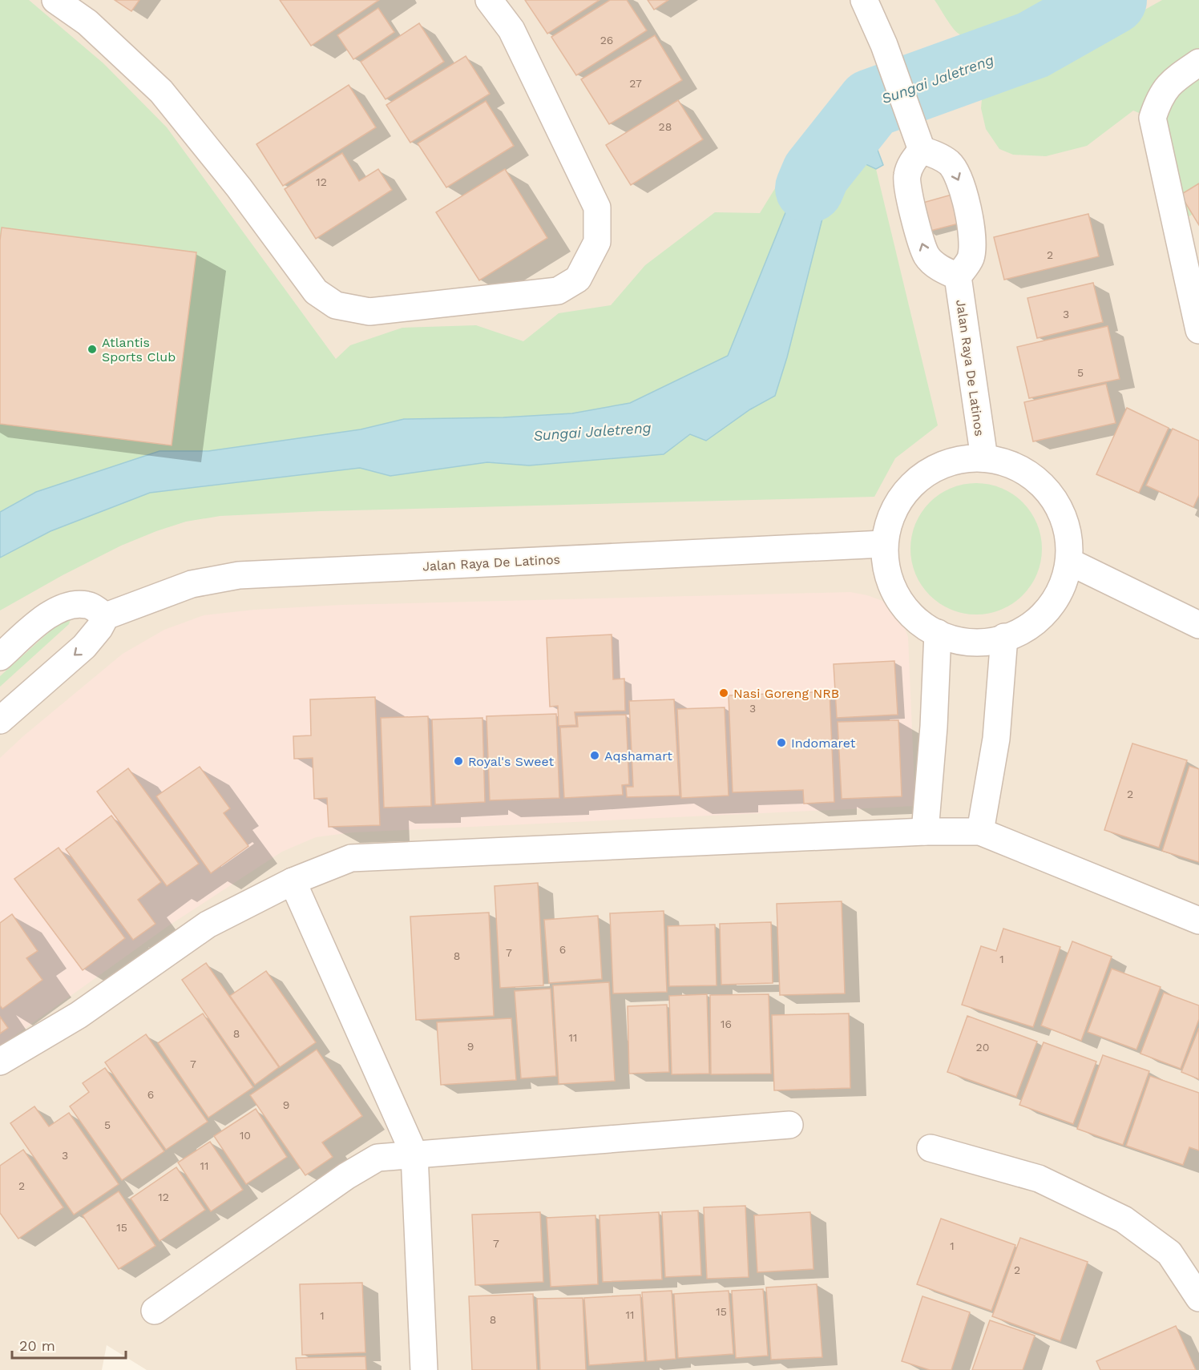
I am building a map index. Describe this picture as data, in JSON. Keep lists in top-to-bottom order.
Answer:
{
  "streets": {
    "street": ["Jalan Raya De Latinos"]
  },
  "water": ["Sungai Jaletreng"],
  "places": [
    "Atlantis Sports Club",
    "Nasi Goreng NRB",
    "Indomaret",
    "Aqshamart",
    "Royal's Sweet"
  ],
  "house_numbers": [
    "26",
    "27",
    "28",
    "12",
    "2",
    "3",
    "5",
    "3",
    "2",
    "6",
    "7",
    "8",
    "1",
    "16",
    "8",
    "11",
    "9",
    "20",
    "7",
    "6",
    "9",
    "5",
    "10",
    "3",
    "11",
    "2",
    "12",
    "15",
    "7",
    "1",
    "2",
    "15",
    "11",
    "1",
    "8"
  ],
  "scale_bar": "20 m"
}
